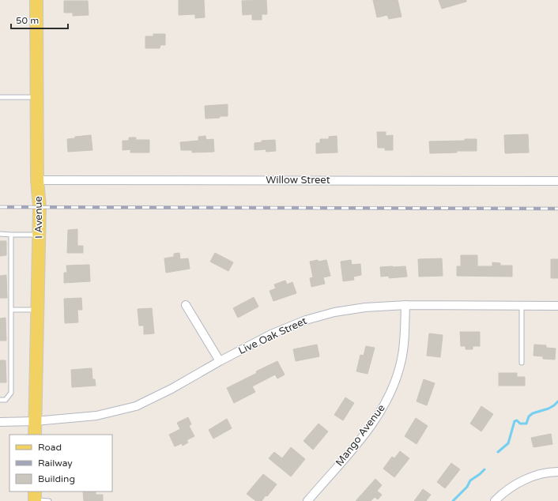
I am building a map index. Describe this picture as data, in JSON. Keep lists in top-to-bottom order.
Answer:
{
  "streets": {
    "main road": ["I Avenue"],
    "street": ["Willow Street", "Live Oak Street", "Mango Avenue"]
  },
  "crossings": [
    ["Willow Street", "I Avenue"],
    ["I Avenue", "Live Oak Street"],
    ["Live Oak Street", "Mango Avenue"]
  ],
  "legend": ["Road", "Railway", "Building"],
  "scale_bar": "50 m"
}
